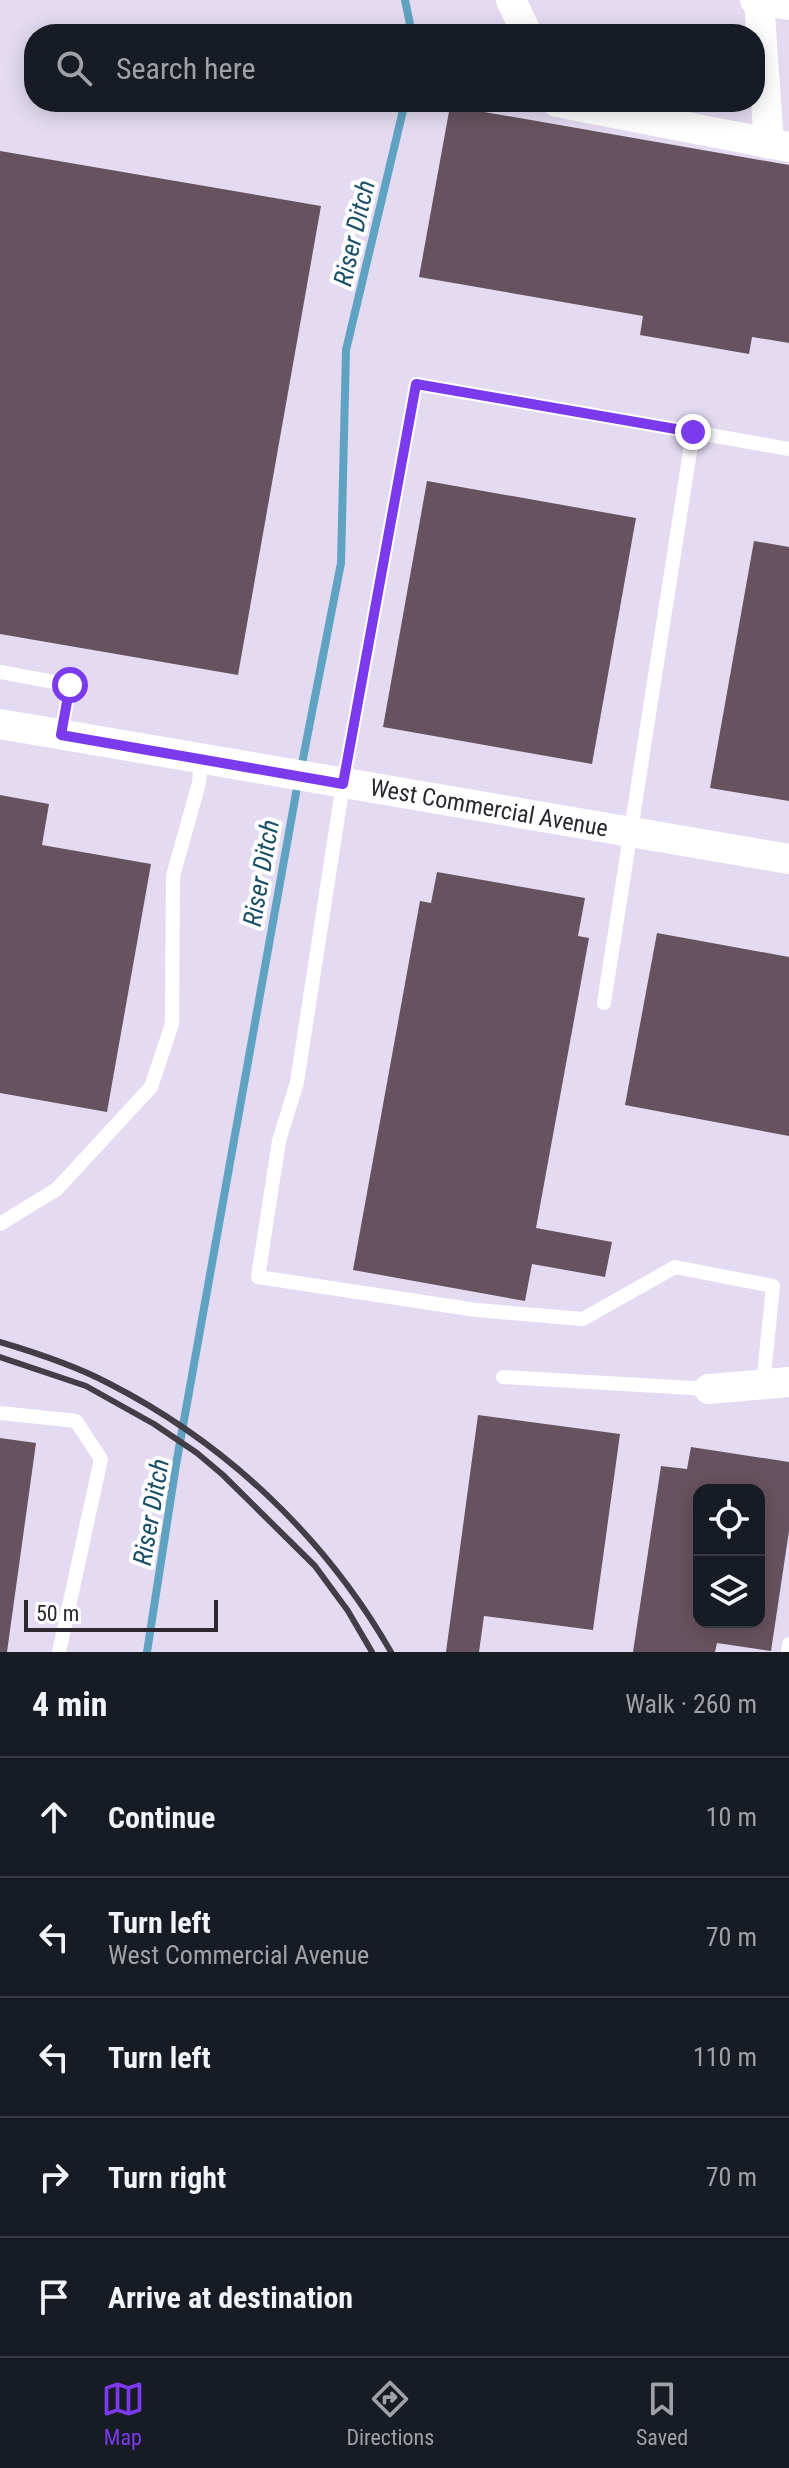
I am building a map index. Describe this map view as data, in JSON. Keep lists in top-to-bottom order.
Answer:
{
  "streets": {
    "street": ["West Commercial Avenue"]
  },
  "water": ["Riser Ditch"],
  "scale_bar": "50 m",
  "page": {
    "search": "Search here",
    "scale": "50 m",
    "heading": ["4 min", "Walk · 260 m"],
    "list": [
      ["Continue", "10 m"],
      ["Turn left", "West Commercial Avenue", "70 m"],
      ["Turn left", "110 m"],
      ["Turn right", "70 m"],
      "Arrive at destination"
    ],
    "nav": ["Map", "Directions", "Saved"]
  }
}
